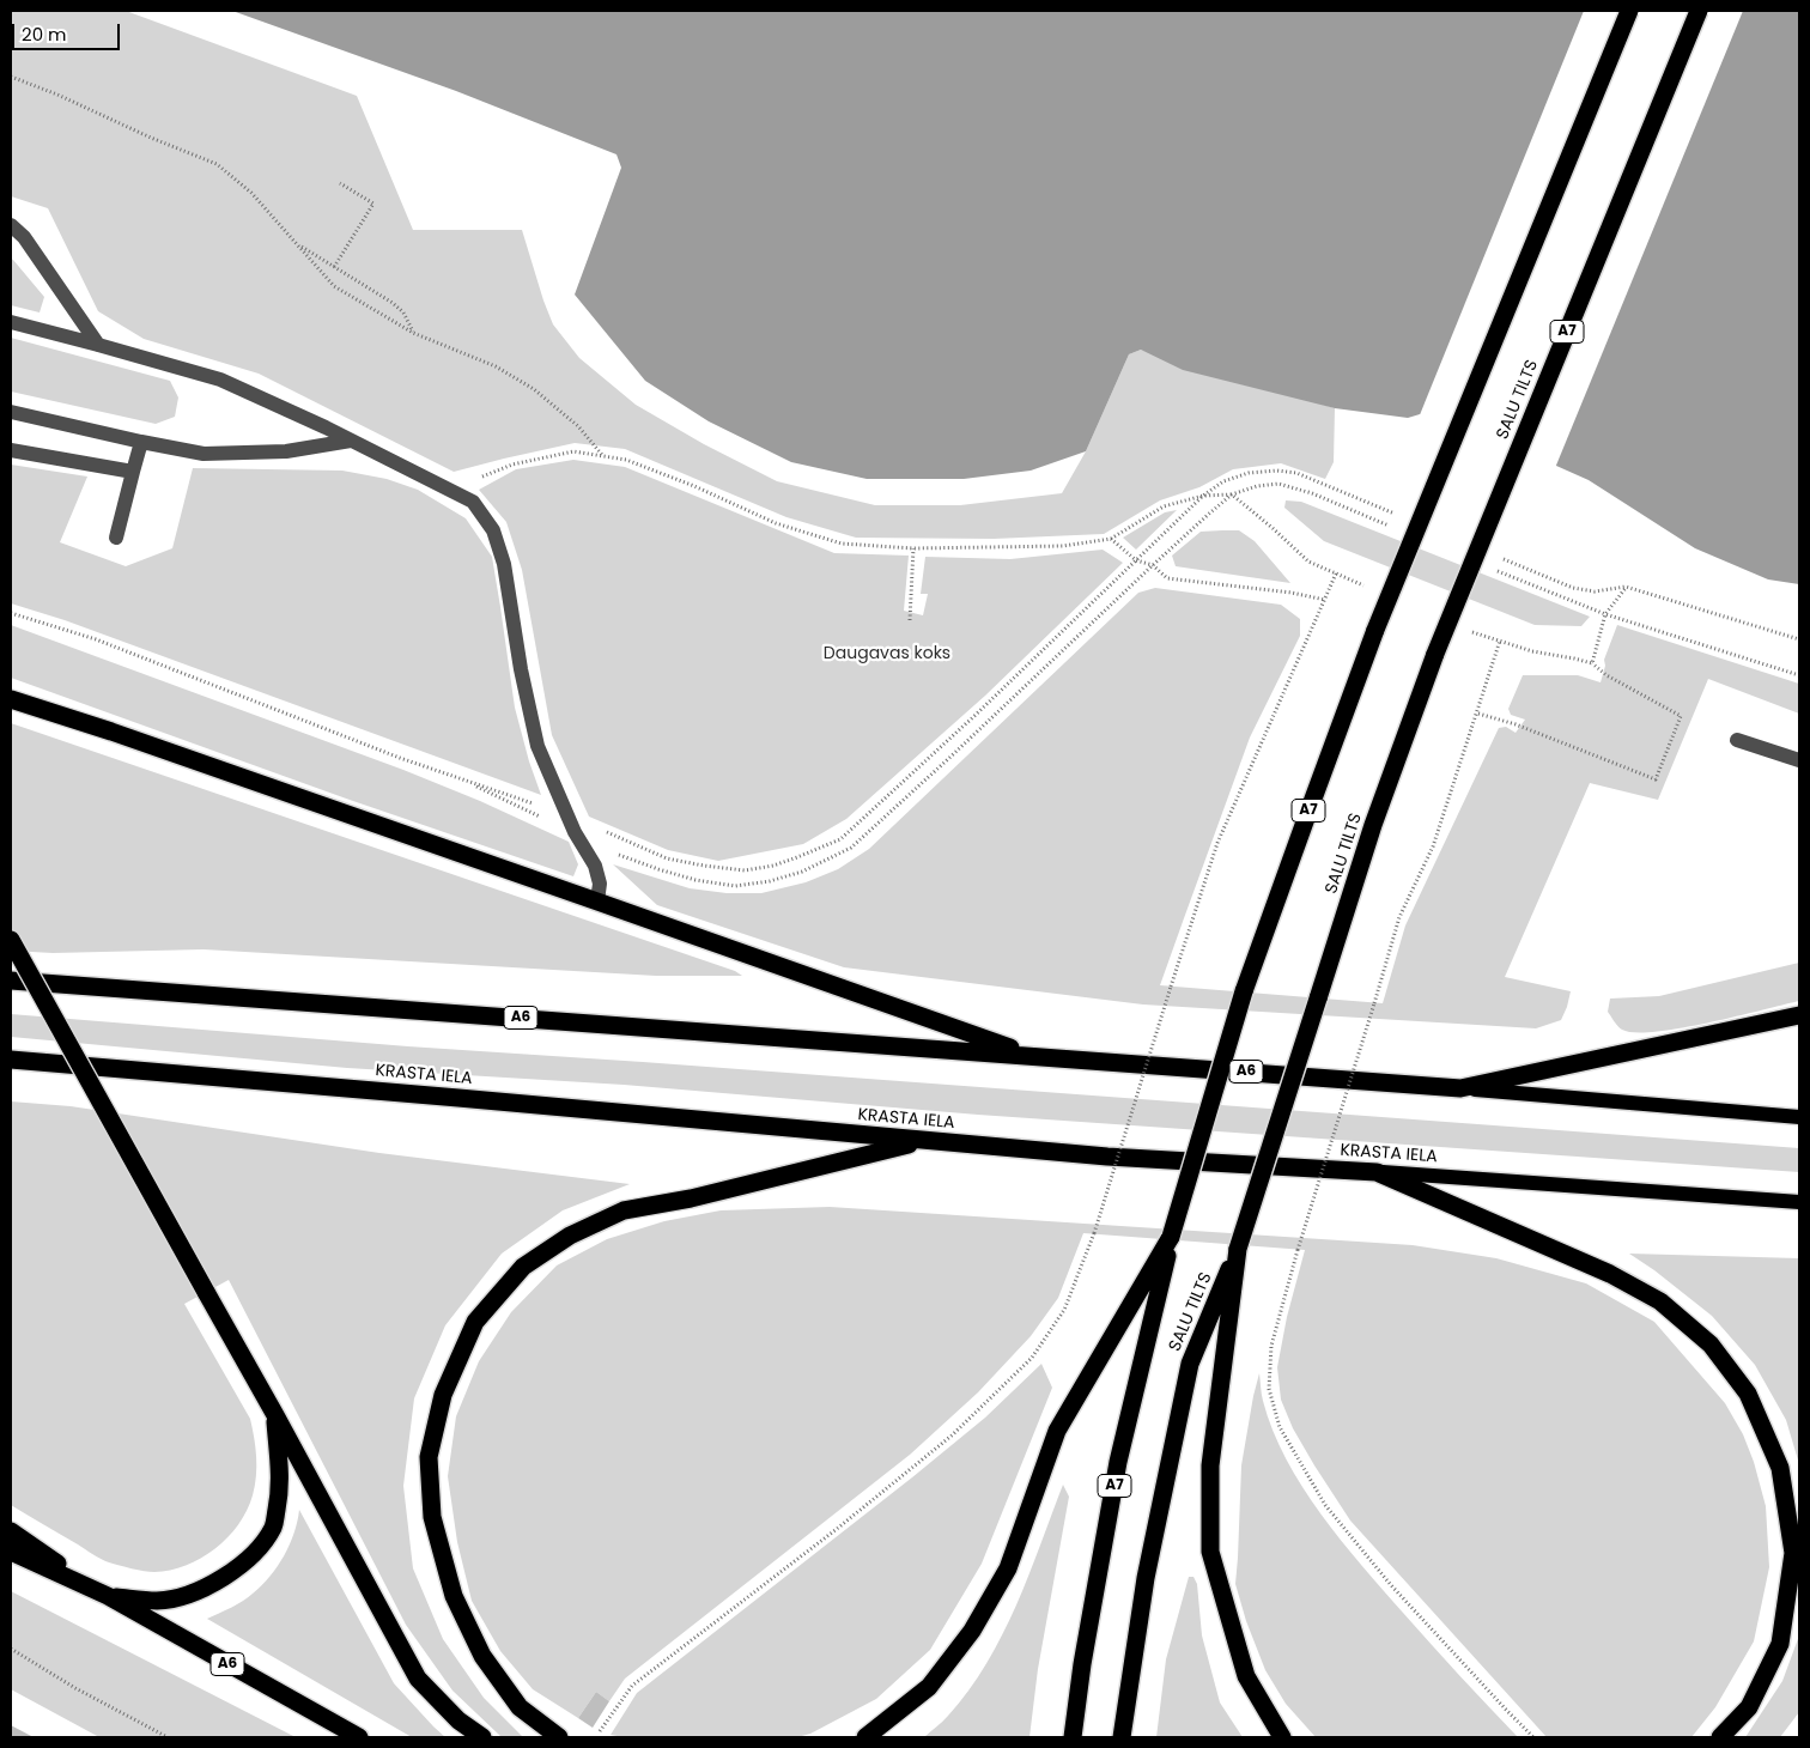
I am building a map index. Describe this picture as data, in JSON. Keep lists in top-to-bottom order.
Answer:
{
  "streets": {
    "highway": [
      "A7",
      "SALU TILTS",
      "A6",
      "KRASTA IELA"
    ]
  },
  "parks": ["Daugavas koks"],
  "scale_bar": "20 m"
}
